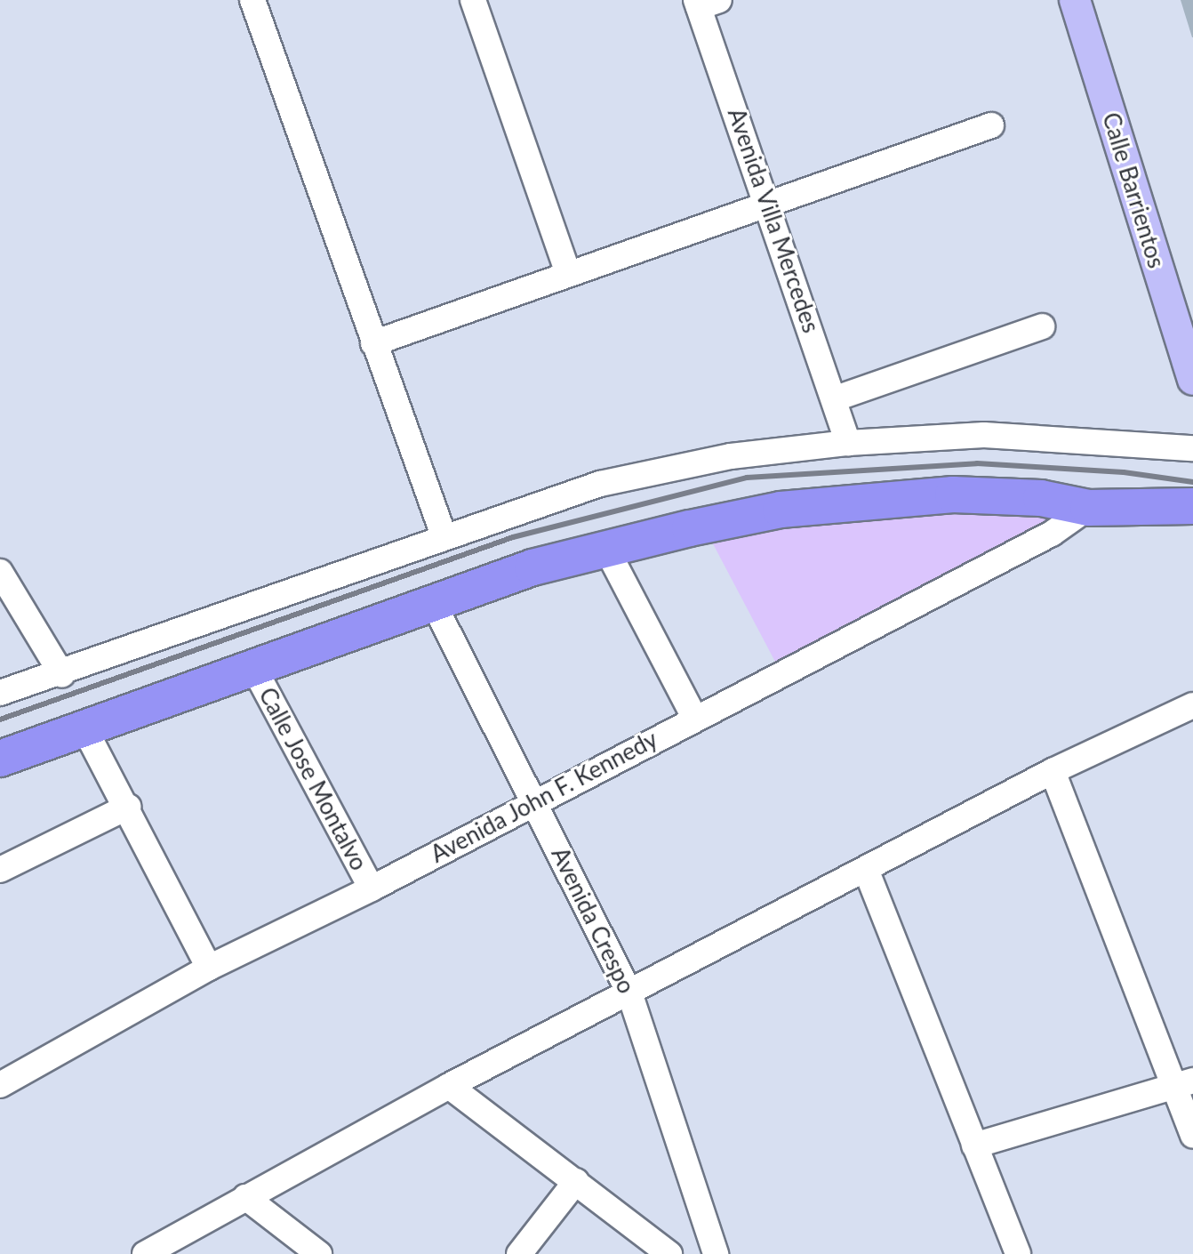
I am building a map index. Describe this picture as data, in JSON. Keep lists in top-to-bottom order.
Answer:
{
  "streets": {
    "main road": ["Calle Barrientos"],
    "street": [
      "Avenida Villa Mercedes",
      "Calle Jose Montalvo",
      "Avenida John F. Kennedy",
      "Avenida Crespo"
    ]
  },
  "crossings": [
    ["Calle Jose Montalvo", "Avenida John F. Kennedy"],
    ["Avenida John F. Kennedy", "Avenida Crespo"]
  ]
}
